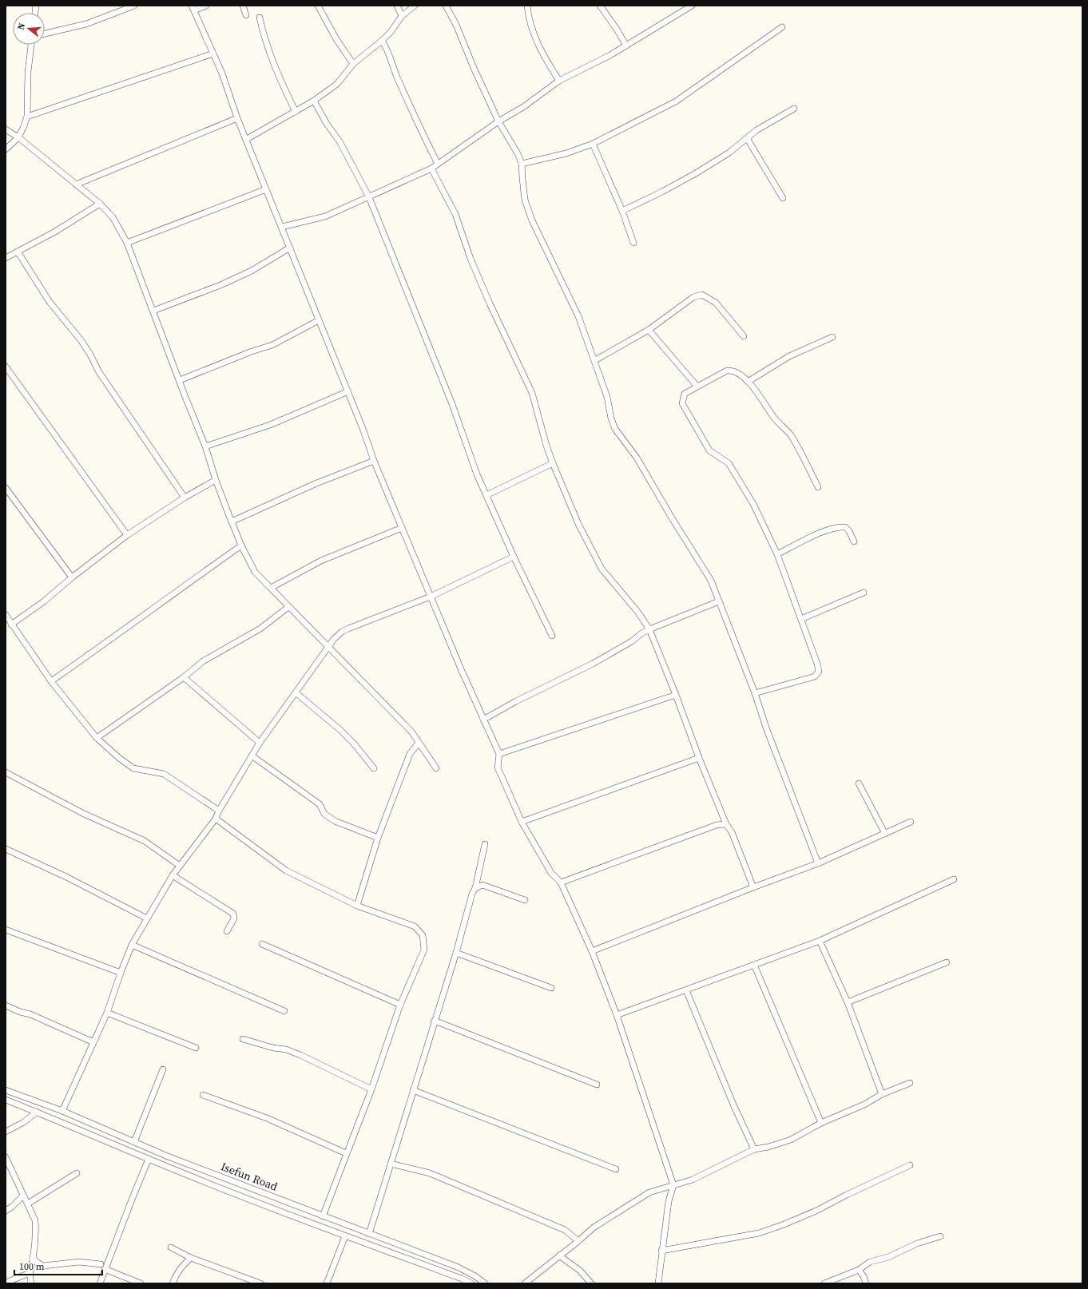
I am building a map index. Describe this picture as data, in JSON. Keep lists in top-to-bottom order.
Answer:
{
  "streets": {
    "street": ["Isefun Road"]
  },
  "scale_bar": "100 m",
  "north": "left"
}
